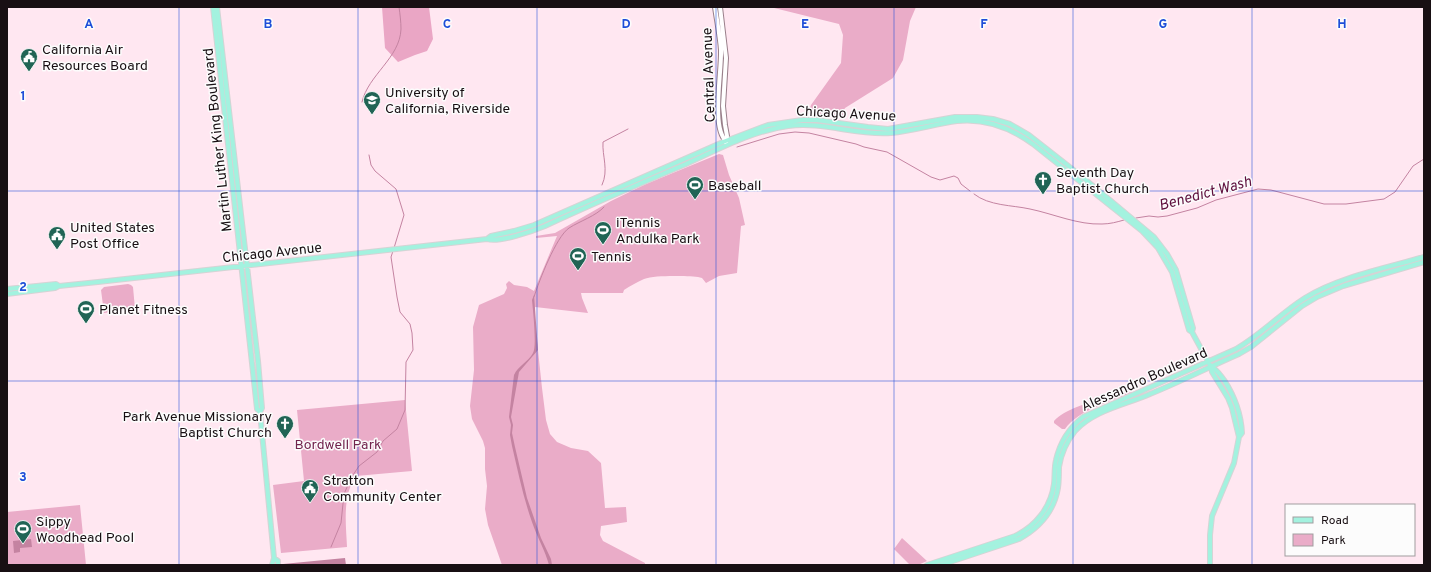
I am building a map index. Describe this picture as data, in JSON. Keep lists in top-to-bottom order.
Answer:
{
  "streets": {
    "main road": [
      "Central Avenue",
      "Chicago Avenue",
      "Martin Luther King Boulevard",
      "Alessandro Boulevard"
    ]
  },
  "crossings": [
    ["Central Avenue", "Chicago Avenue"],
    ["Chicago Avenue", "Martin Luther King Boulevard"],
    ["Chicago Avenue", "Alessandro Boulevard"]
  ],
  "water": ["Benedict Wash"],
  "parks": ["Bordwell Park"],
  "places": {
    "public building": ["California Air Resources Board", "United States Post Office", "Stratton Community Center"],
    "school or university": ["University of California, Riverside"],
    "church": ["Seventh Day Baptist Church", "Park Avenue Missionary Baptist Church"],
    "sports": [
      "Baseball",
      "iTennis Andulka Park",
      "Tennis",
      "Planet Fitness",
      "Sippy Woodhead Pool"
    ]
  },
  "legend": ["Road", "Park"],
  "grid": {
    "columns": [
      "A",
      "B",
      "C",
      "D",
      "E",
      "F",
      "G",
      "H"
    ],
    "rows": ["1", "2", "3"]
  }
}
